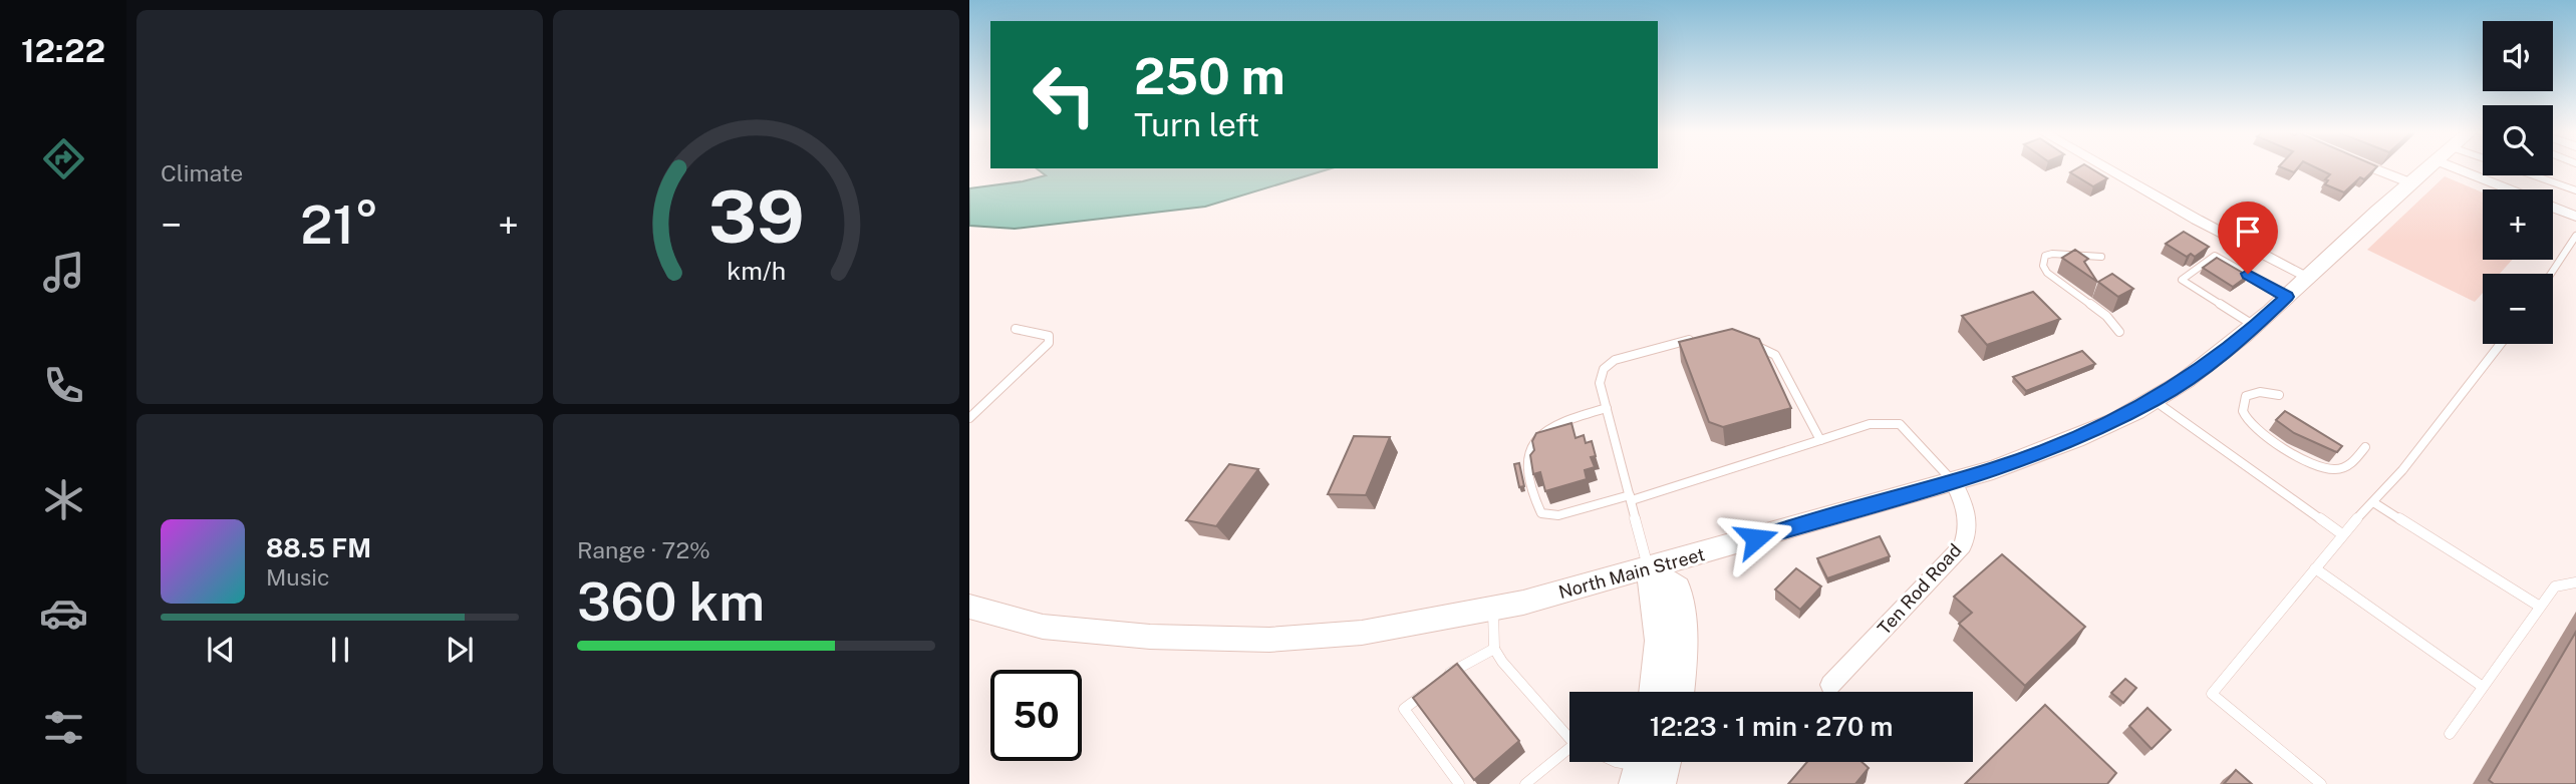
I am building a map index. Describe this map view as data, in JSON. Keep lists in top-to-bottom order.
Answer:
{
  "streets": {
    "main road": ["North Main Street"],
    "street": ["Ten Rod Road"]
  },
  "crossings": [
    ["North Main Street", "Ten Rod Road"]
  ],
  "page": {
    "tabs": "12:22",
    "tile": [
      "Climate",
      ["Range · 72%", "360 km"]
    ],
    "map_buttons": ["+", "−"],
    "turn": ["250 m", "Turn left"],
    "heat": ["−", "21°", "+"],
    "song": ["88.5 FM", "Music"],
    "limit": "50",
    "trip": "12:23 · 1 min · 270 m",
    "gauge": ["39", "km/h"]
  }
}
